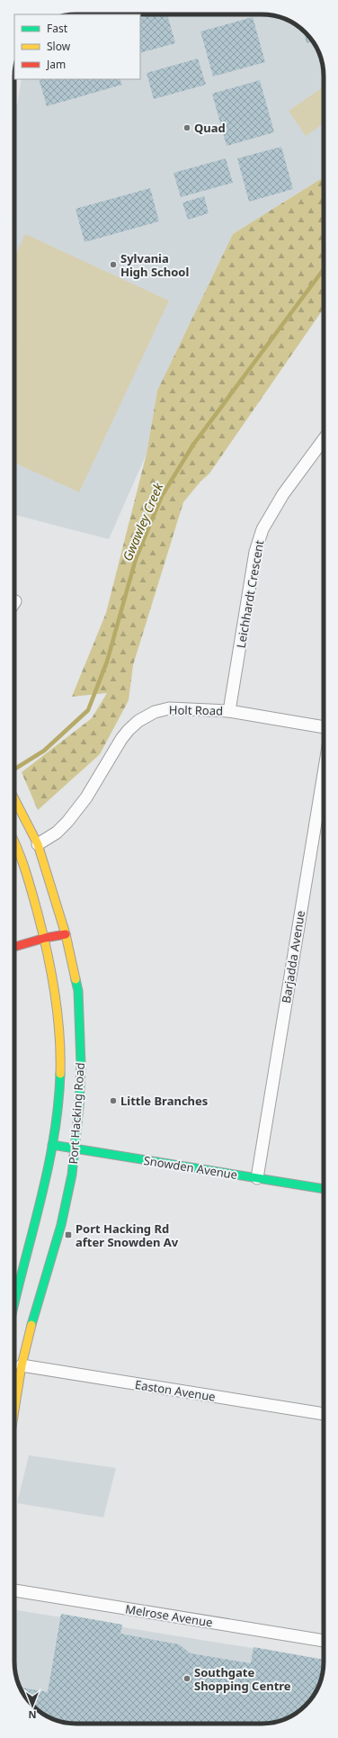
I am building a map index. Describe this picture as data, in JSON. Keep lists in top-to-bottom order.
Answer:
{
  "streets": {
    "main road": ["Port Hacking Road", "Snowden Avenue"],
    "street": [
      "Leichhardt Crescent",
      "Holt Road",
      "Barjadda Avenue",
      "Easton Avenue",
      "Melrose Avenue"
    ]
  },
  "crossings": [
    ["Leichhardt Crescent", "Holt Road"],
    ["Holt Road", "Port Hacking Road"],
    ["Barjadda Avenue", "Snowden Avenue"],
    ["Port Hacking Road", "Snowden Avenue"],
    ["Port Hacking Road", "Easton Avenue"]
  ],
  "water": ["Gwawley Creek"],
  "places": {
    "other": [
      "Quad",
      "Sylvania High School",
      "Little Branches",
      "Southgate Shopping Centre"
    ],
    "transit": ["Port Hacking Rd after Snowden Av"]
  },
  "legend": ["Fast", "Slow", "Jam"],
  "north": "bottom"
}
